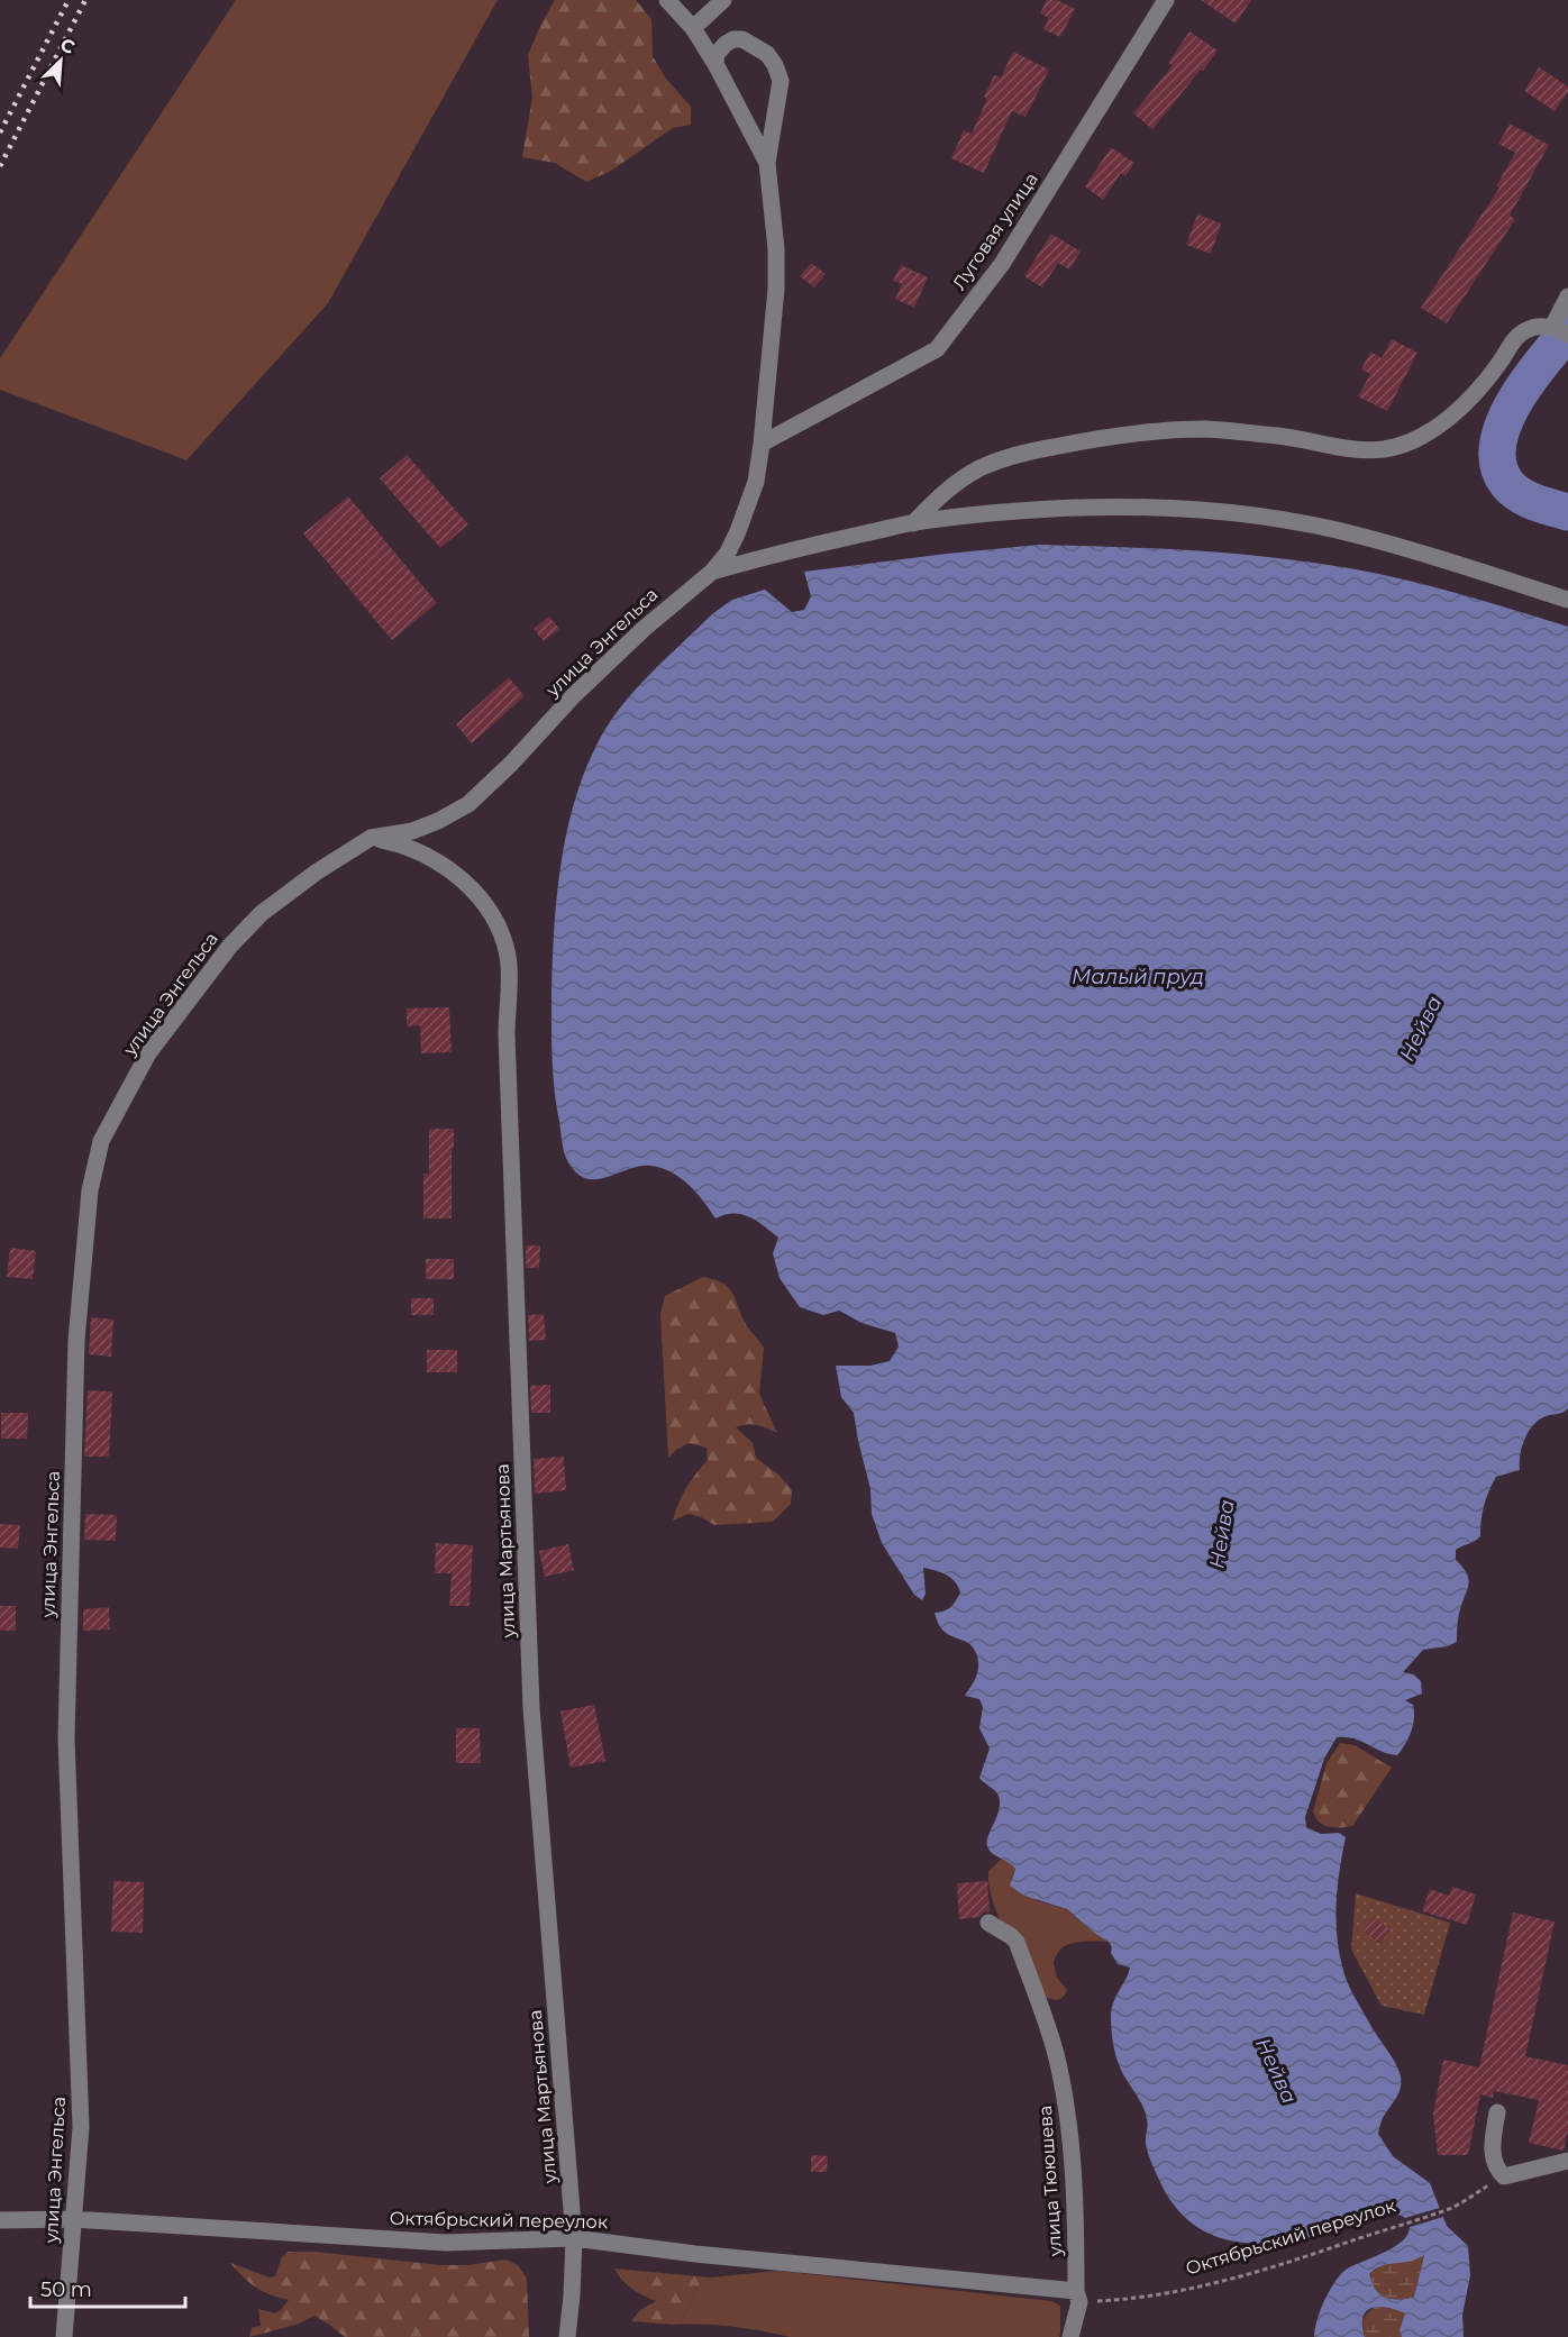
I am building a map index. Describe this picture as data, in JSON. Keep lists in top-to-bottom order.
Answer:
{
  "streets": {
    "street": [
      "Луговая улица",
      "улица Энгельса",
      "улица Мартьянова",
      "улица Тююшева",
      "Октябрьский переулок"
    ]
  },
  "crossings": [
    ["Луговая улица", "улица Энгельса"],
    ["улица Энгельса", "улица Мартьянова"],
    ["улица Энгельса", "Октябрьский переулок"],
    ["улица Мартьянова", "Октябрьский переулок"],
    ["улица Тююшева", "Октябрьский переулок"]
  ],
  "water": ["Малый пруд", "Нейва"],
  "scale_bar": "50 m",
  "north": "top right"
}
